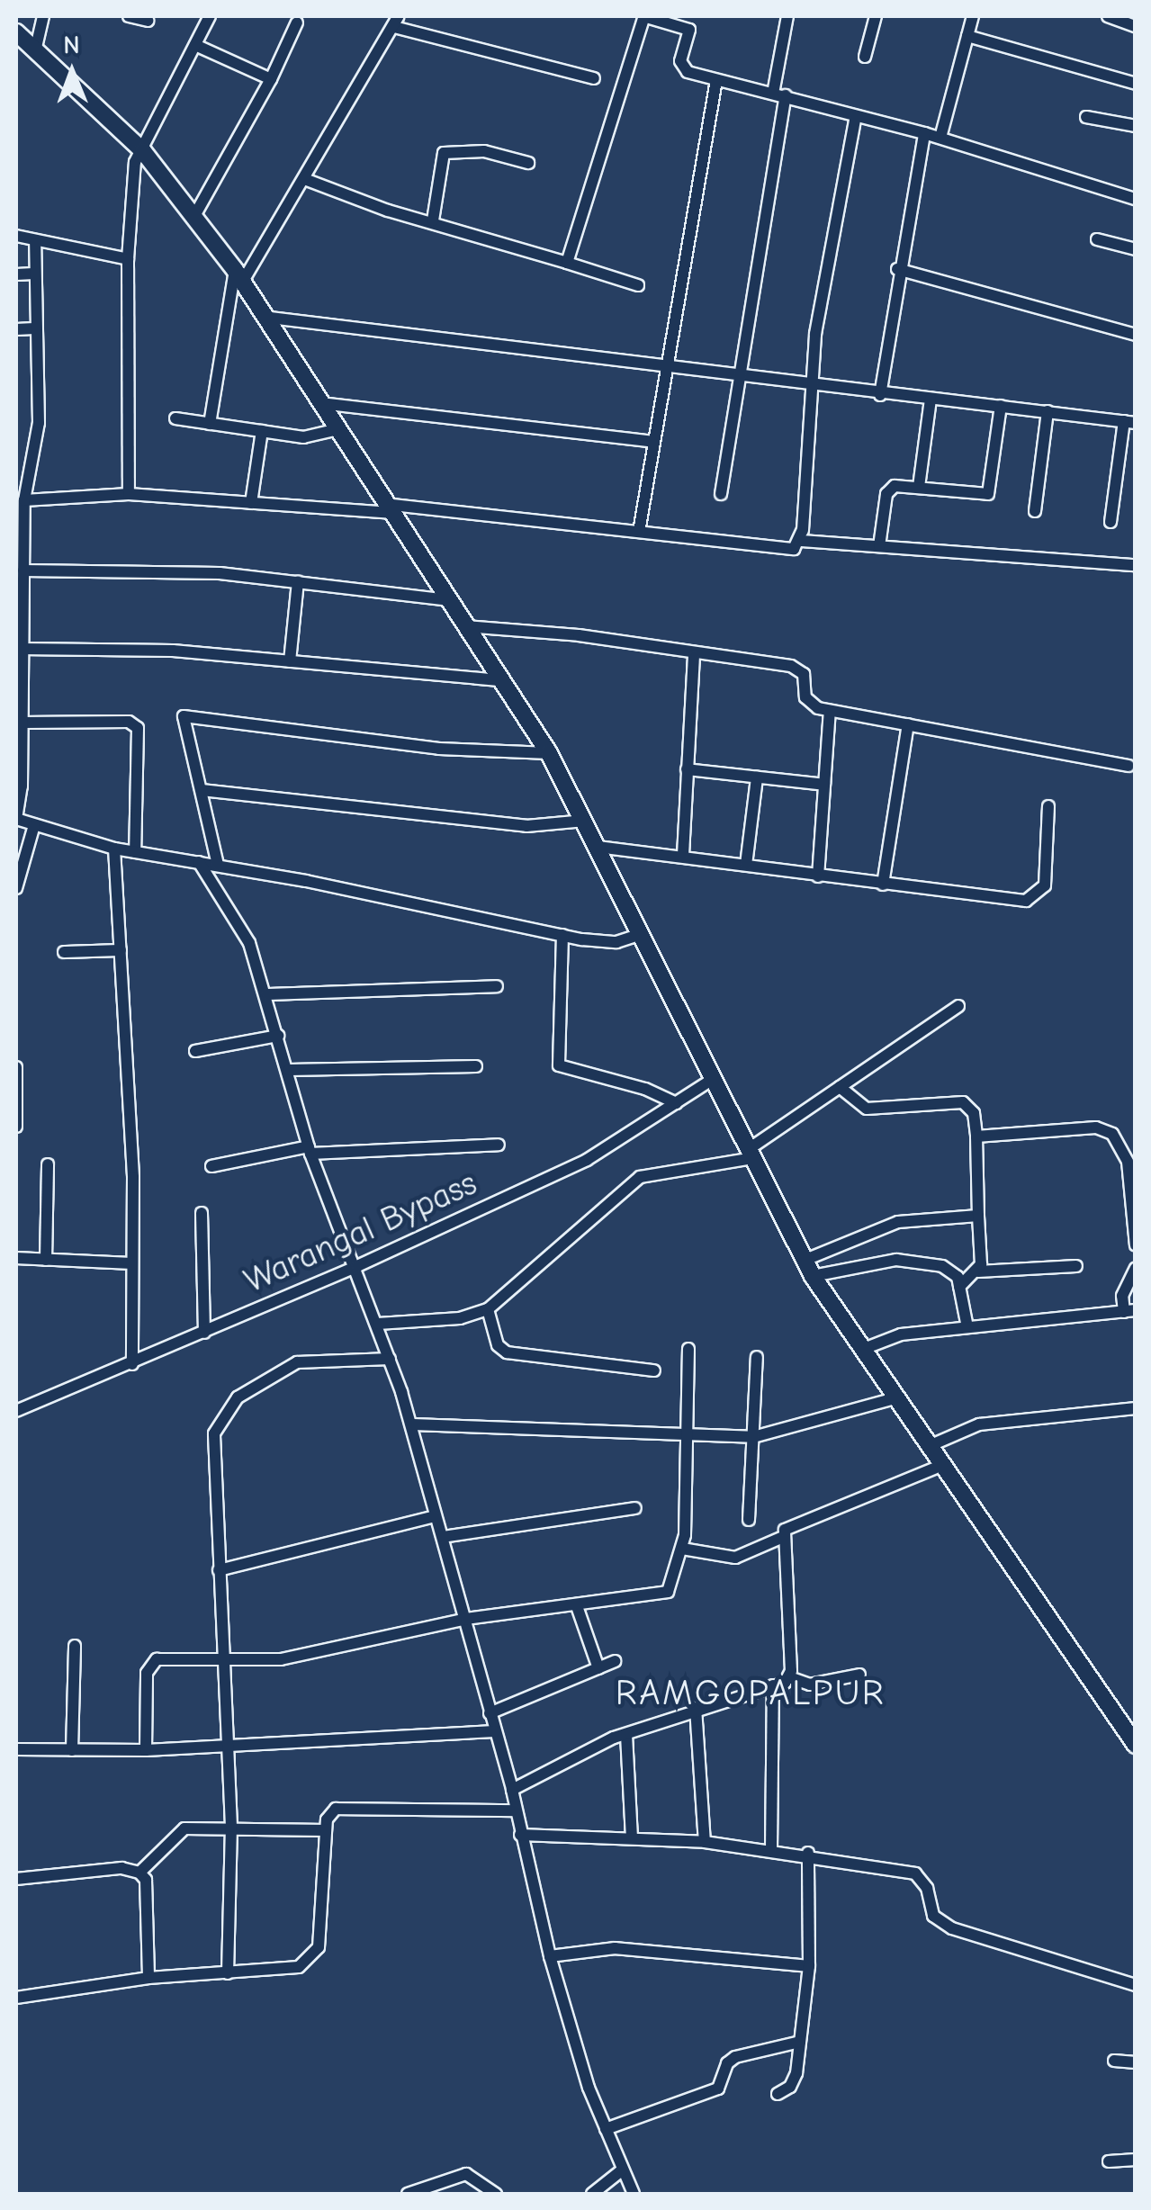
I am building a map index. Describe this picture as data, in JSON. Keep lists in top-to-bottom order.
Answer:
{
  "streets": {
    "street": ["Warangal Bypass"]
  },
  "districts": ["RAMGOPALPUR"],
  "north": "top"
}
